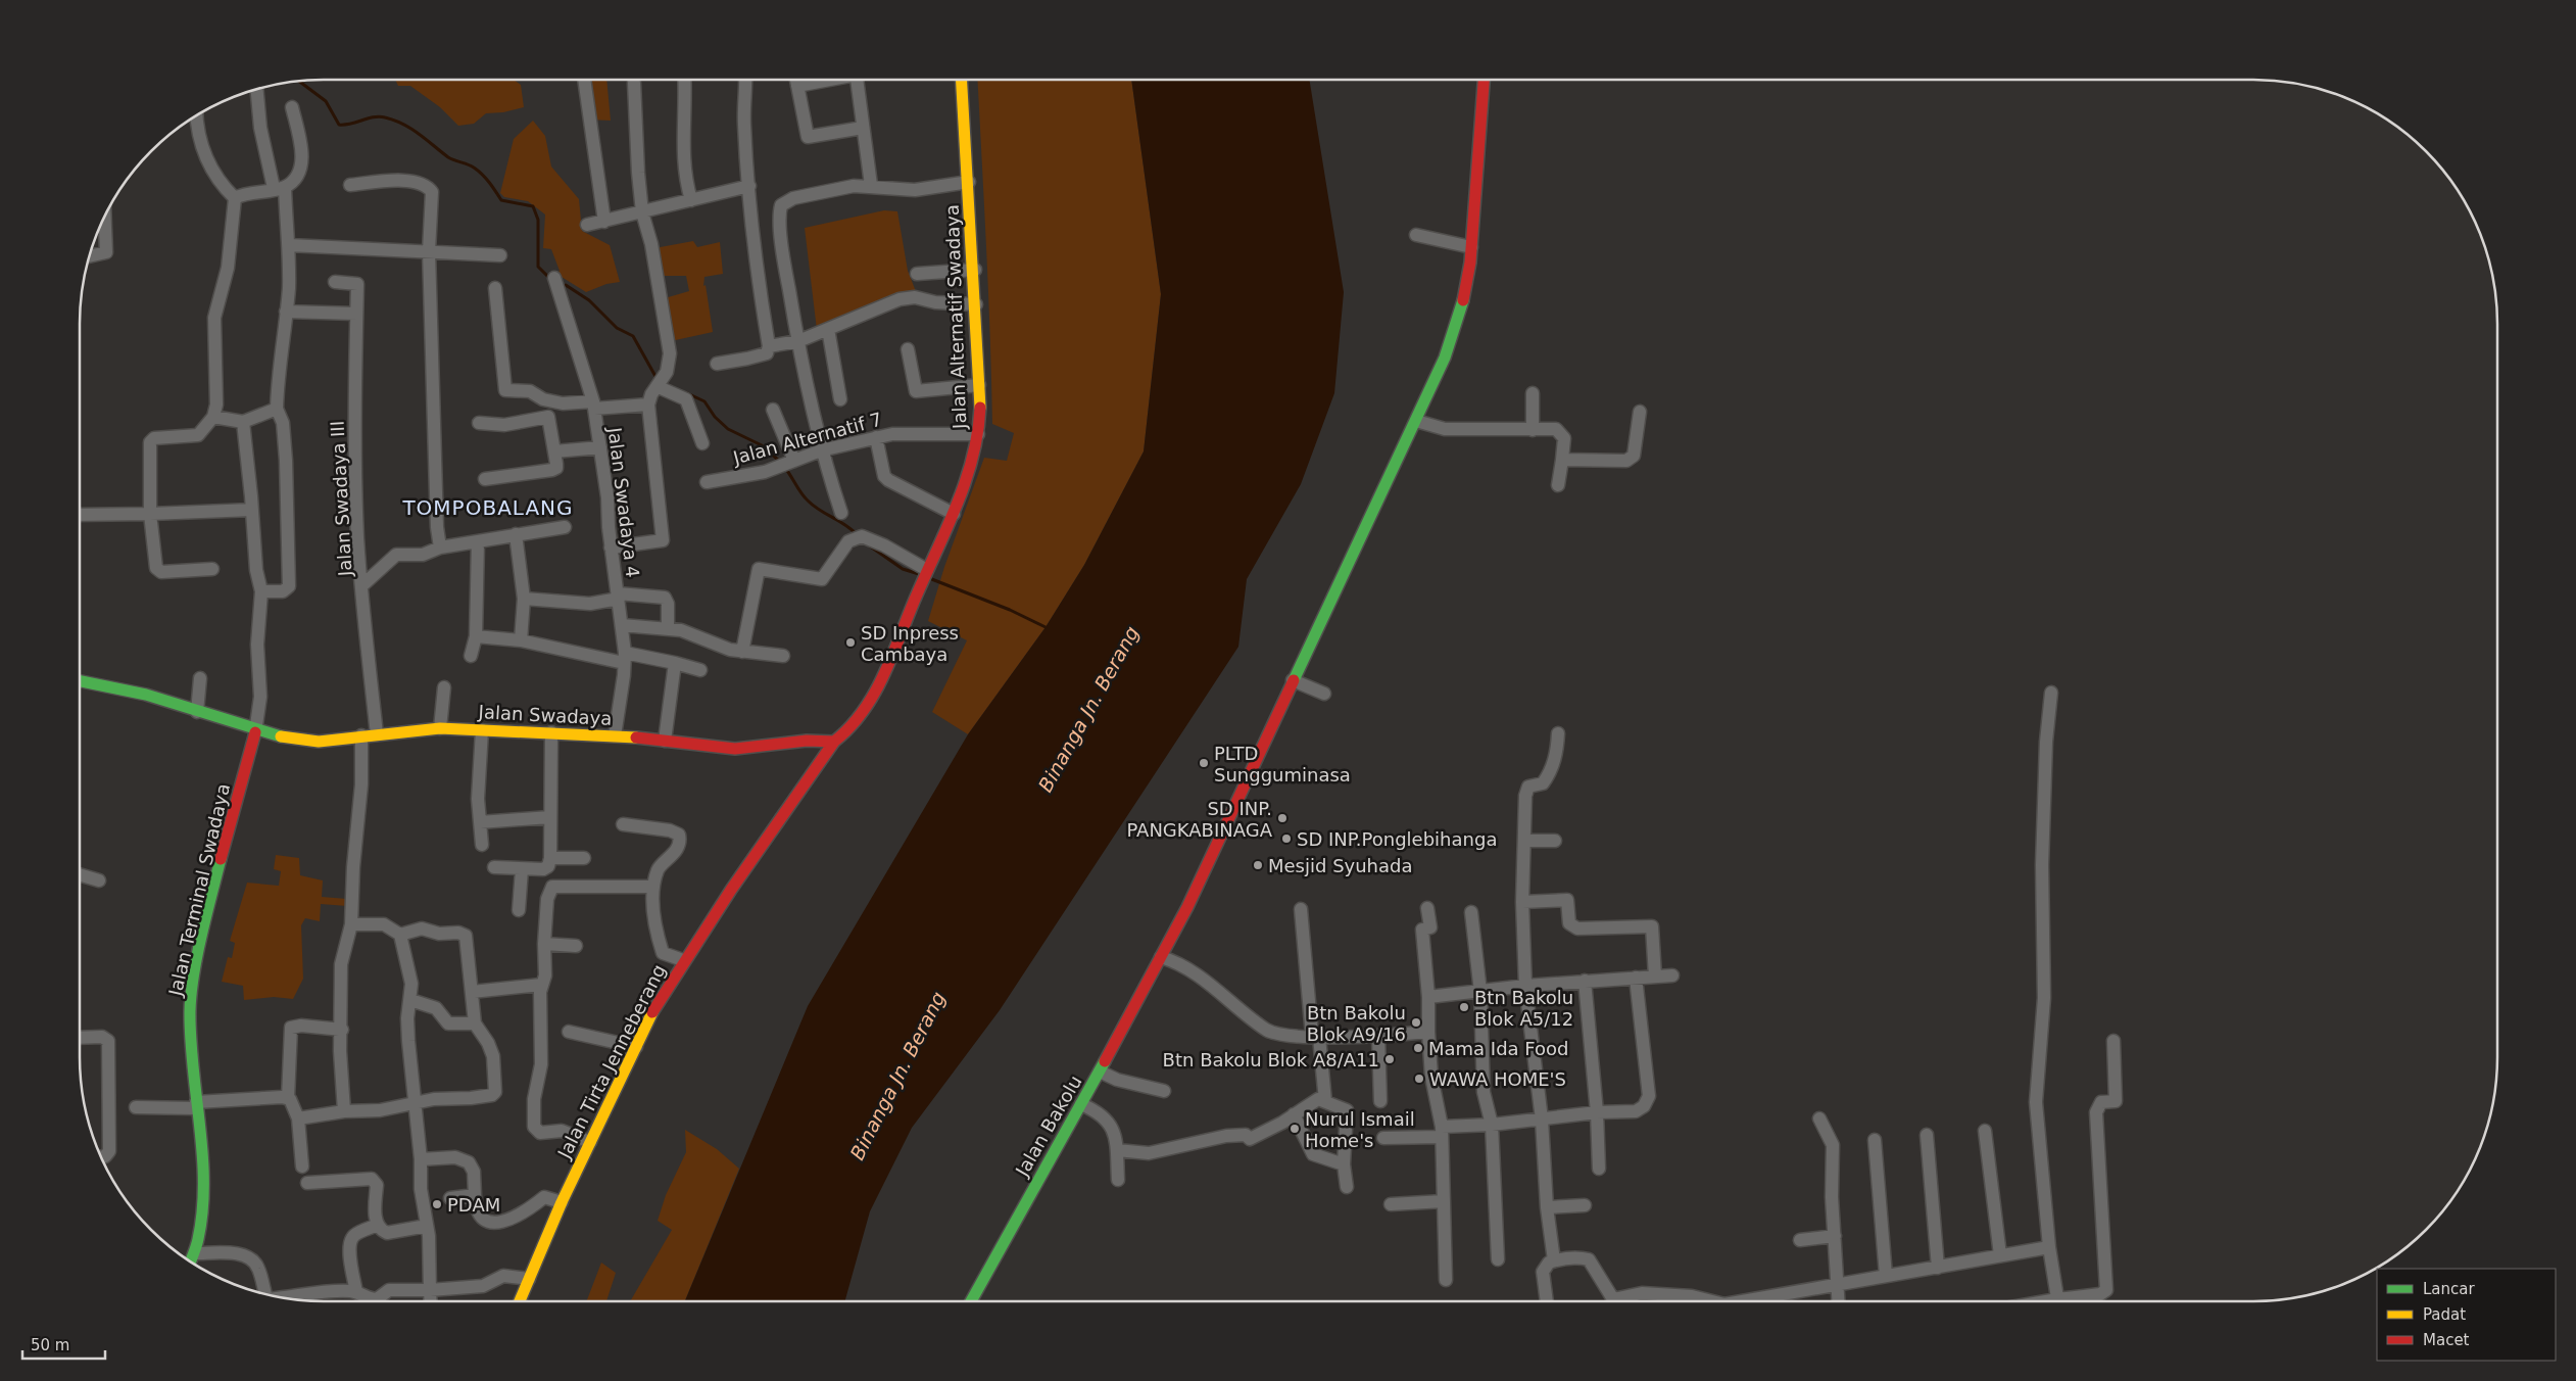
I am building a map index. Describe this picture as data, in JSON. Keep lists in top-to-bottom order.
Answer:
{
  "streets": {
    "street": [
      "Jalan Alternatif Swadaya",
      "Jalan Alternatif 7",
      "Jalan Swadaya III",
      "Jalan Swadaya 4",
      "Jalan Swadaya",
      "Jalan Terminal Swadaya",
      "Jalan Tirta Jenneberang",
      "Jalan Bakolu"
    ]
  },
  "crossings": [
    ["Jalan Alternatif Swadaya", "Jalan Alternatif 7"],
    ["Jalan Alternatif Swadaya", "Jalan Swadaya"],
    ["Jalan Alternatif Swadaya", "Jalan Tirta Jenneberang"],
    ["Jalan Swadaya III", "Jalan Swadaya"],
    ["Jalan Swadaya 4", "Jalan Swadaya"],
    ["Jalan Swadaya", "Jalan Terminal Swadaya"],
    ["Jalan Swadaya", "Jalan Tirta Jenneberang"]
  ],
  "districts": ["TOMPOBALANG"],
  "water": ["Binanga Jn. Berang"],
  "places": [
    "SD Inpress Cambaya",
    "PLTD Sungguminasa",
    "SD INP. PANGKABINAGA",
    "SD INP.Ponglebihanga",
    "Mesjid Syuhada",
    "Btn Bakolu Blok A5/12",
    "Btn Bakolu Blok A9/16",
    "Mama Ida Food",
    "Btn Bakolu Blok A8/A11",
    "WAWA HOME'S",
    "Nurul Ismail Home's",
    "PDAM"
  ],
  "legend": ["Lancar", "Padat", "Macet"],
  "scale_bar": "50 m"
}
